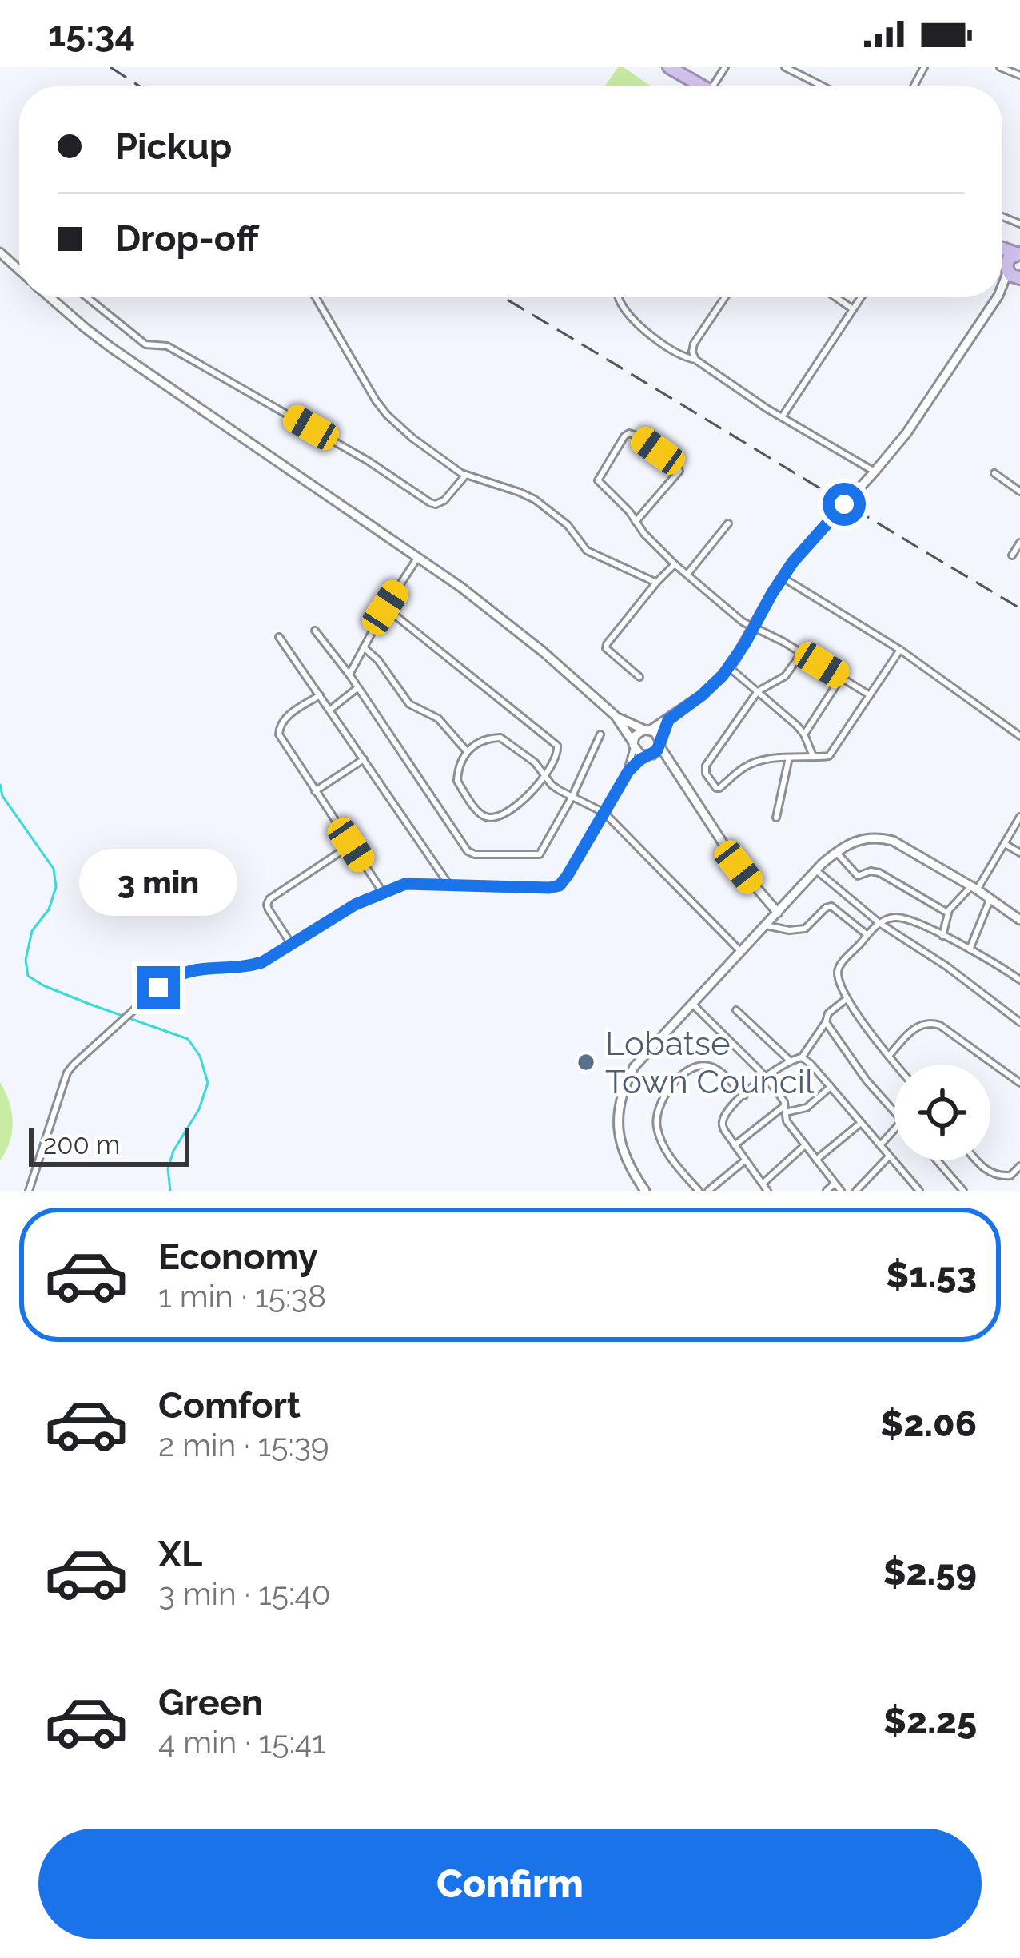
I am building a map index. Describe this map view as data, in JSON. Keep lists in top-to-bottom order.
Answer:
{
  "places": ["Lobatse Town Council"],
  "scale_bar": "200 m",
  "page": {
    "status": "15:34",
    "banner": ["Pickup", "Drop-off"],
    "bubble": "3 min",
    "scale": "200 m",
    "list": [
      {
        "name": "Economy",
        "note": "1 min · 15:38",
        "value": "$1.53"
      },
      {
        "name": "Comfort",
        "note": "2 min · 15:39",
        "value": "$2.06"
      },
      {
        "name": "XL",
        "note": "3 min · 15:40",
        "value": "$2.59"
      },
      {
        "name": "Green",
        "note": "4 min · 15:41",
        "value": "$2.25"
      }
    ],
    "buttons": "Confirm"
  }
}
